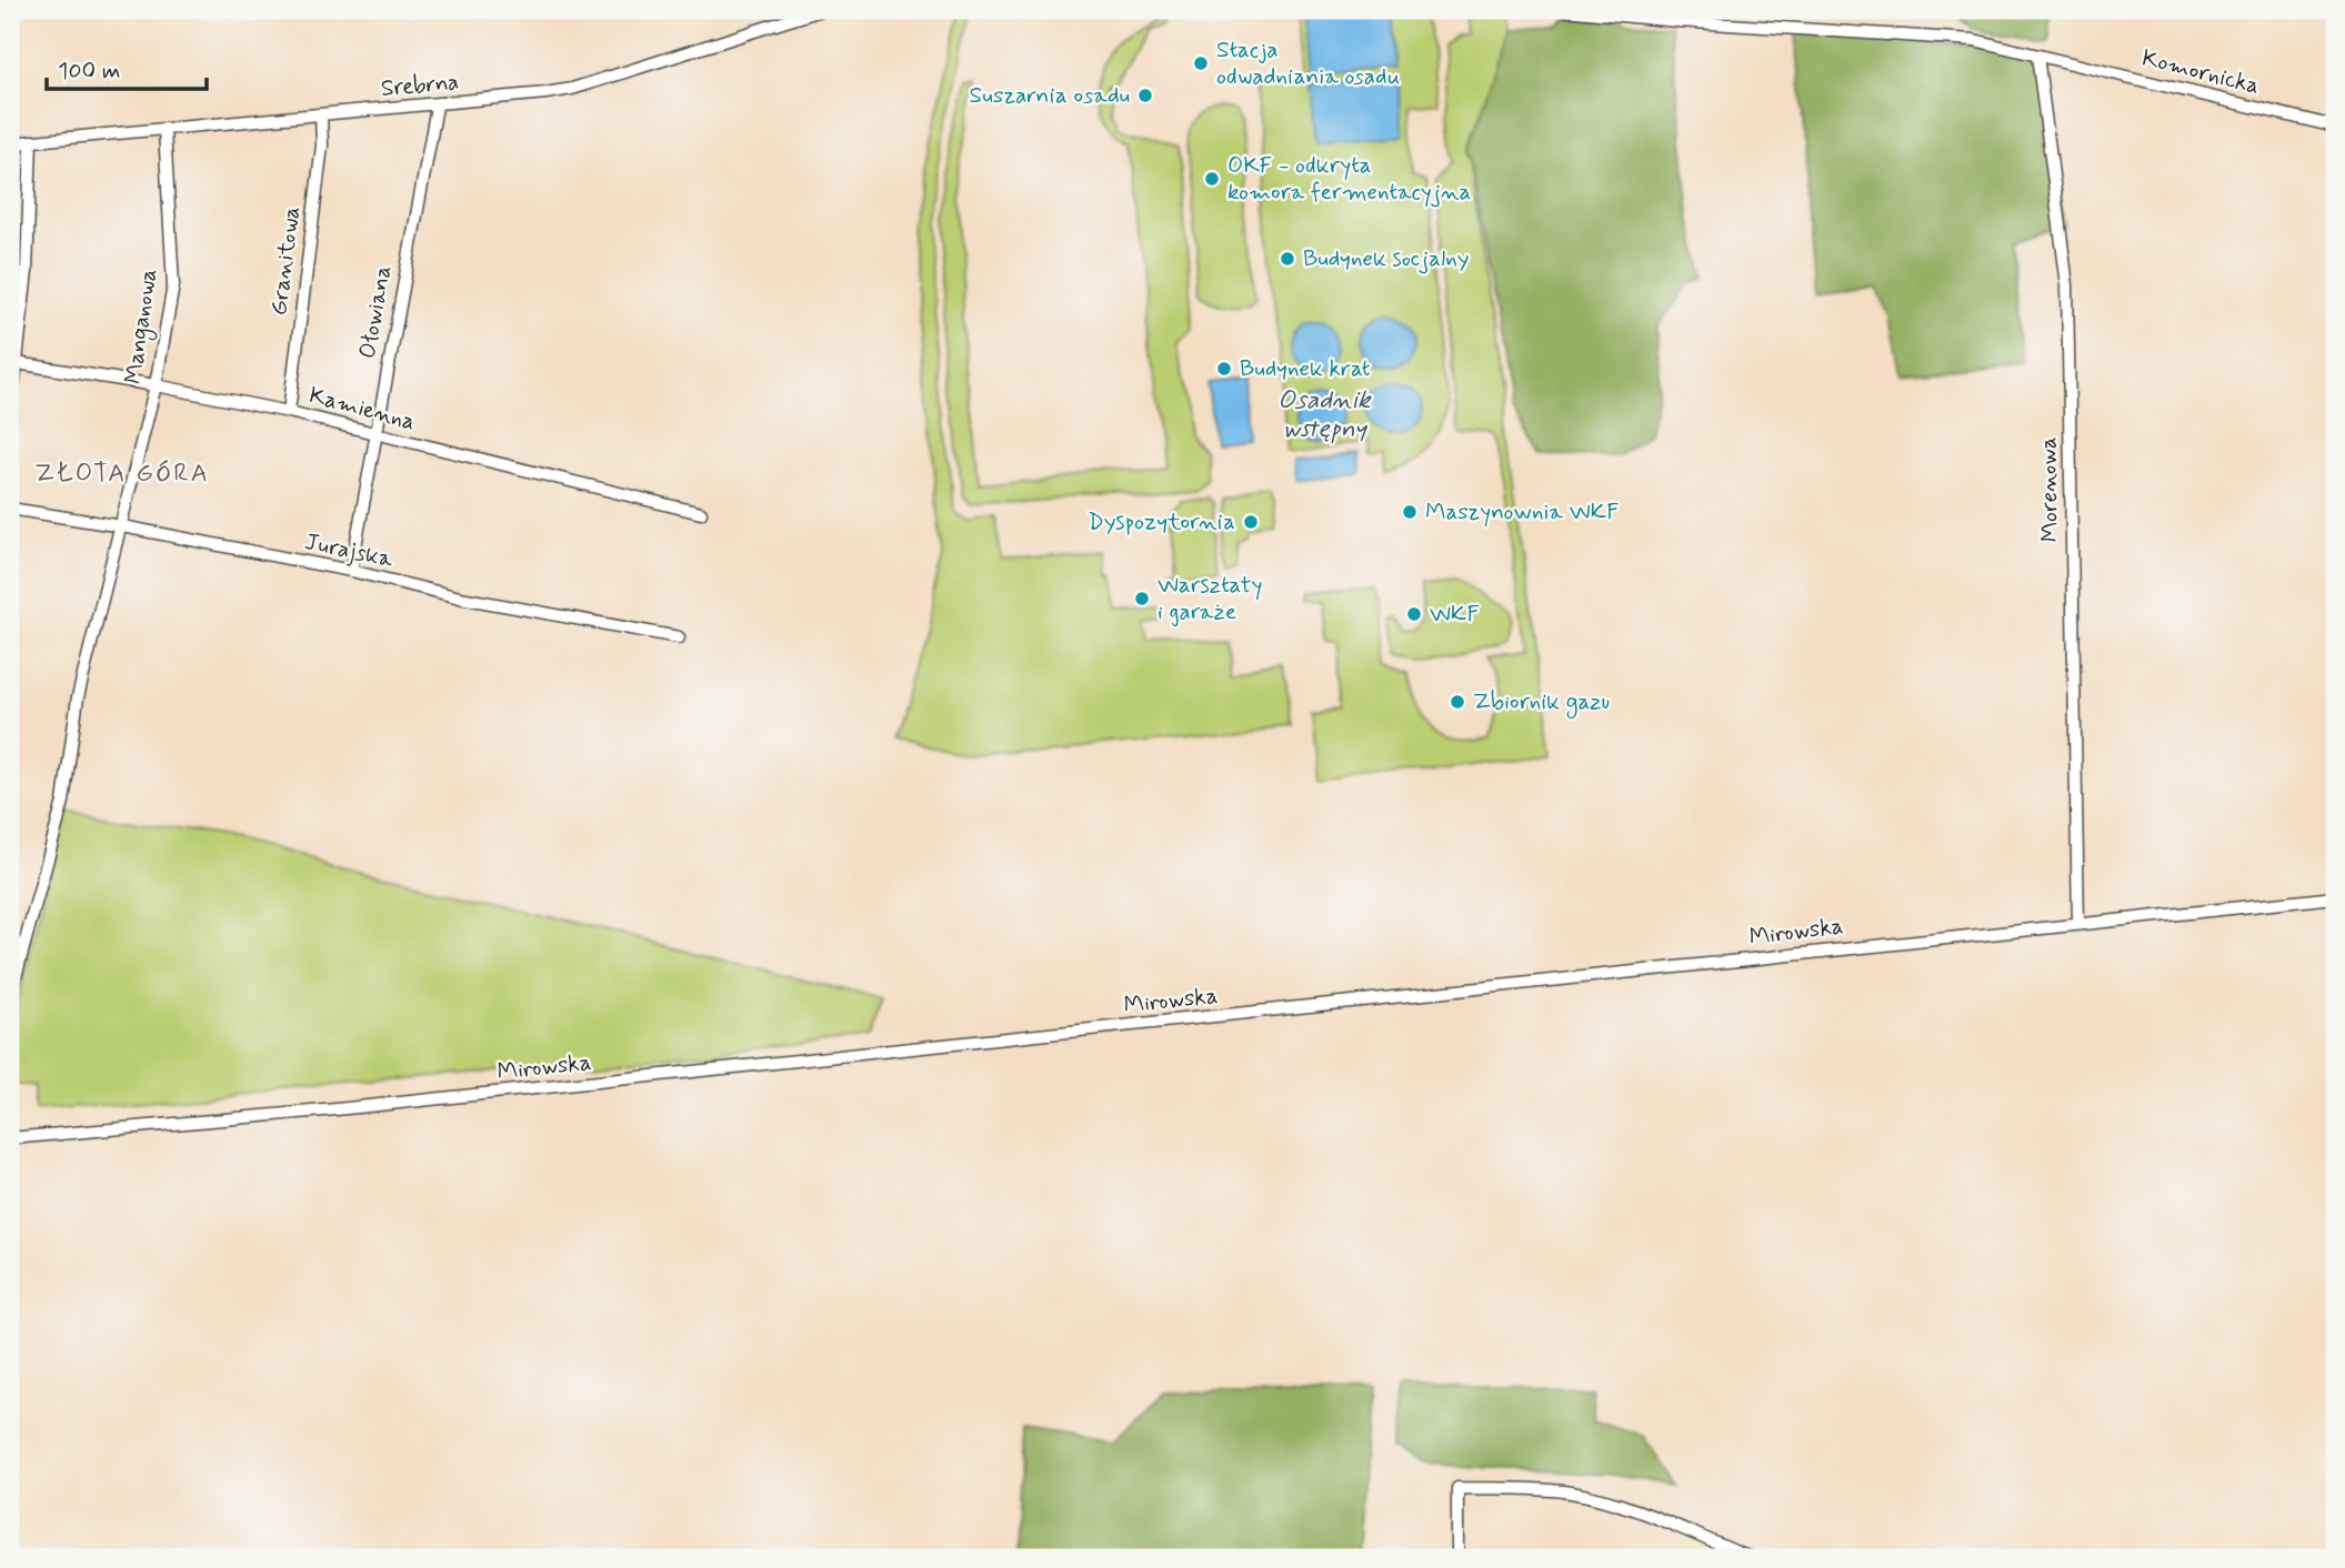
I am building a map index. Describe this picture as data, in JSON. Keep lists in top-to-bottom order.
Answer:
{
  "streets": {
    "street": [
      "Komornicka",
      "Srebrna",
      "Granitowa",
      "Ołowiana",
      "Manganowa",
      "Kamienna",
      "Morenowa",
      "Jurajska",
      "Mirowska"
    ]
  },
  "crossings": [
    ["Komornicka", "Morenowa"],
    ["Srebrna", "Granitowa"],
    ["Srebrna", "Ołowiana"],
    ["Srebrna", "Manganowa"],
    ["Granitowa", "Kamienna"],
    ["Ołowiana", "Kamienna"],
    ["Ołowiana", "Jurajska"],
    ["Manganowa", "Kamienna"],
    ["Manganowa", "Jurajska"],
    ["Morenowa", "Mirowska"]
  ],
  "districts": ["ZŁOTA GÓRA"],
  "water": ["Osadnik wstępny"],
  "places": [
    "Stacja odwadniania osadu",
    "Suszarnia osadu",
    "OKF - odkryta komora fermentacyjna",
    "Budynek socjalny",
    "Budynek krat",
    "Maszynownia WKF",
    "Dyspozytornia",
    "Warsztaty i garaże",
    "WKF",
    "Zbiornik gazu"
  ],
  "scale_bar": "100 m"
}
